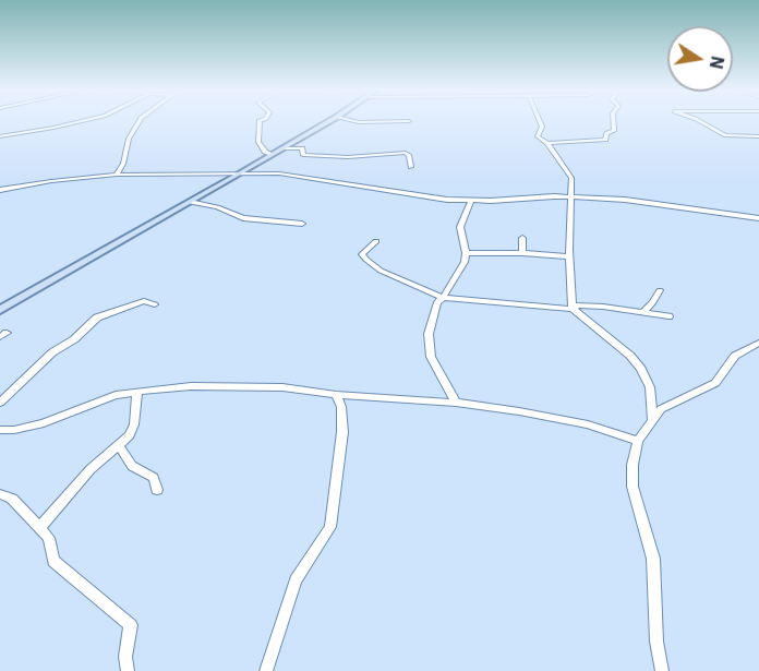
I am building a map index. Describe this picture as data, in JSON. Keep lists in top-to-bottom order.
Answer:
{
  "north": "right"
}
